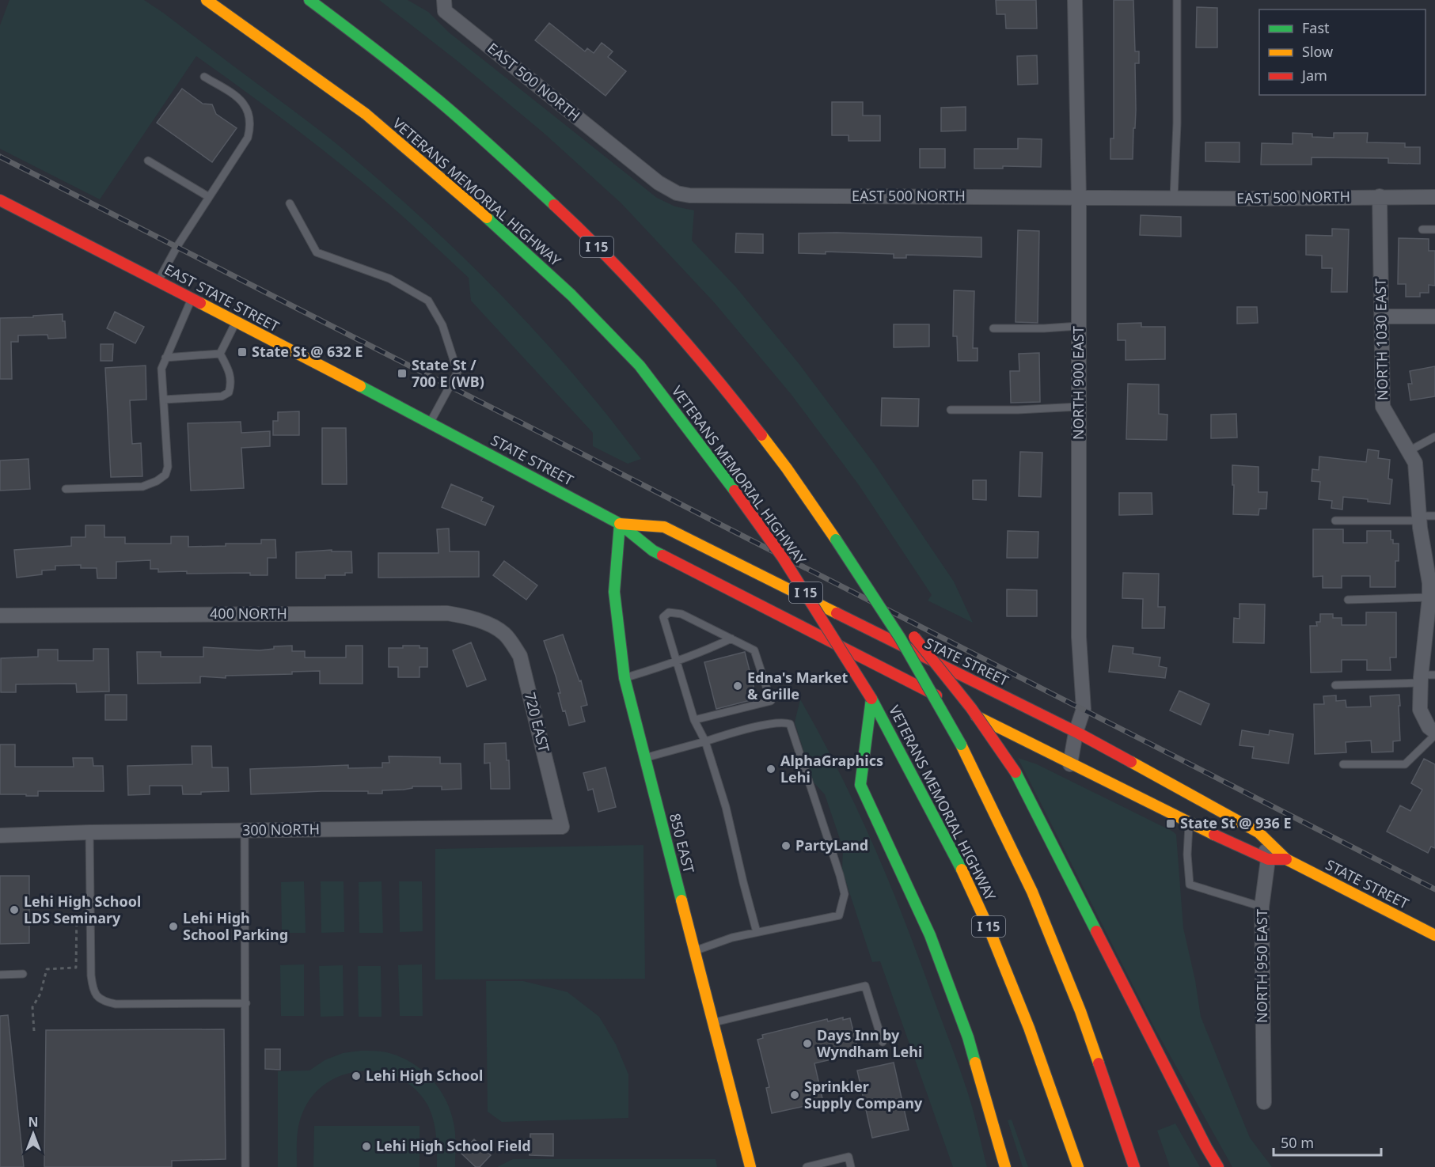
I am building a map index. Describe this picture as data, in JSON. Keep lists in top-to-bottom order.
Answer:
{
  "streets": {
    "main road": [
      "VETERANS MEMORIAL HIGHWAY",
      "I 15",
      "EAST STATE STREET",
      "STATE STREET",
      "850 EAST"
    ],
    "street": [
      "EAST 500 NORTH",
      "NORTH 1030 EAST",
      "NORTH 900 EAST",
      "400 NORTH",
      "720 EAST",
      "300 NORTH",
      "NORTH 950 EAST"
    ]
  },
  "crossings": [
    ["EAST 500 NORTH", "NORTH 1030 EAST"],
    ["EAST 500 NORTH", "NORTH 900 EAST"],
    ["EAST STATE STREET", "STATE STREET"],
    ["NORTH 900 EAST", "STATE STREET"],
    ["STATE STREET", "850 EAST"],
    ["STATE STREET", "NORTH 950 EAST"],
    ["400 NORTH", "720 EAST"],
    ["720 EAST", "300 NORTH"]
  ],
  "places": {
    "transit": ["State St @ 632 E", "State St / 700 E (WB)", "State St @ 936 E"],
    "other": [
      "Edna's Market & Grille",
      "AlphaGraphics Lehi",
      "PartyLand",
      "Lehi High School LDS Seminary",
      "Lehi High School Parking",
      "Days Inn by Wyndham Lehi",
      "Lehi High School",
      "Sprinkler Supply Company",
      "Lehi High School Field"
    ]
  },
  "legend": ["Fast", "Slow", "Jam"],
  "scale_bar": "50 m",
  "north": "top"
}
